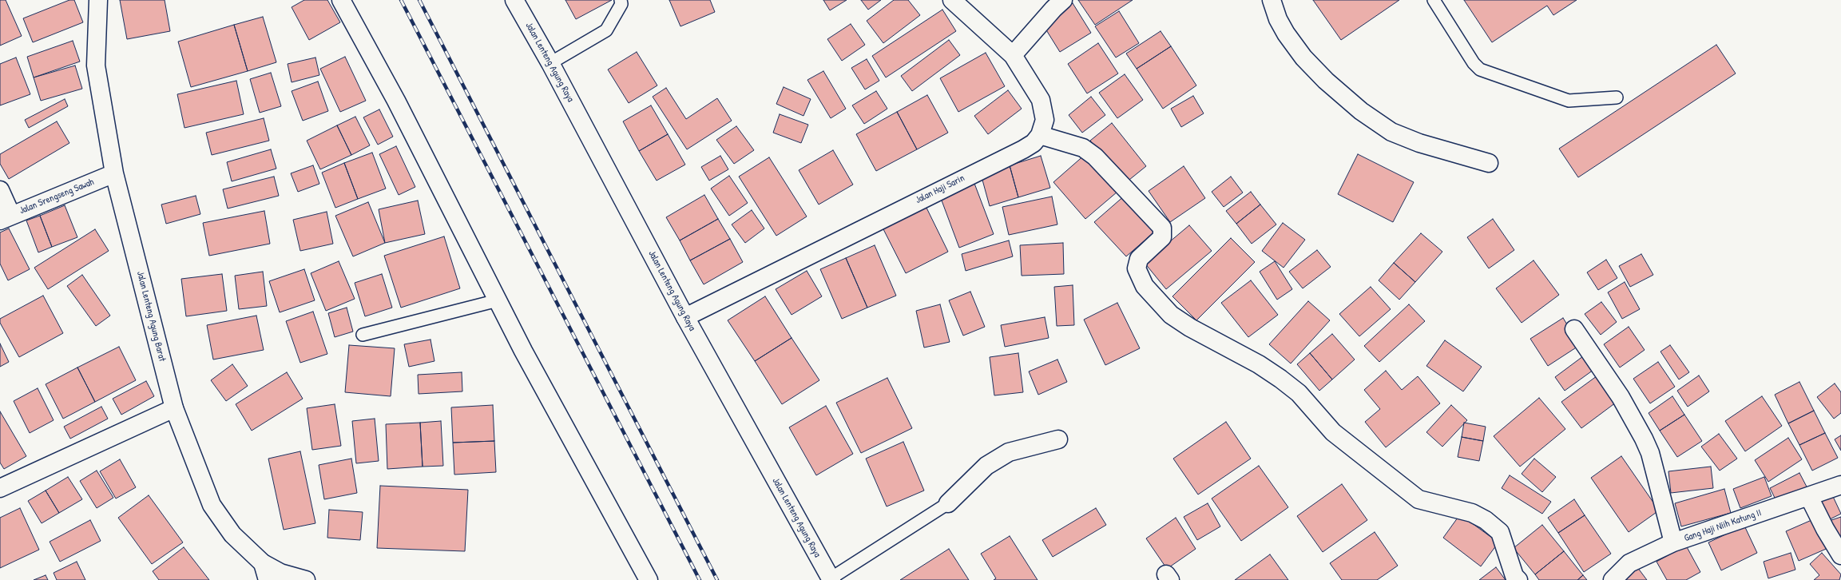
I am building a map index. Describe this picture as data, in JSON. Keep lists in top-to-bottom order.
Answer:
{
  "streets": {
    "street": [
      "Jalan Lenteng Agung Raya",
      "Jalan Haji Sarin",
      "Jalan Srengseng Sawah",
      "Jalan Lenteng Agung Barat",
      "Gang Haji Niih Katung II"
    ]
  },
  "crossings": [
    ["Jalan Lenteng Agung Raya", "Jalan Haji Sarin"],
    ["Jalan Srengseng Sawah", "Jalan Lenteng Agung Barat"]
  ]
}
